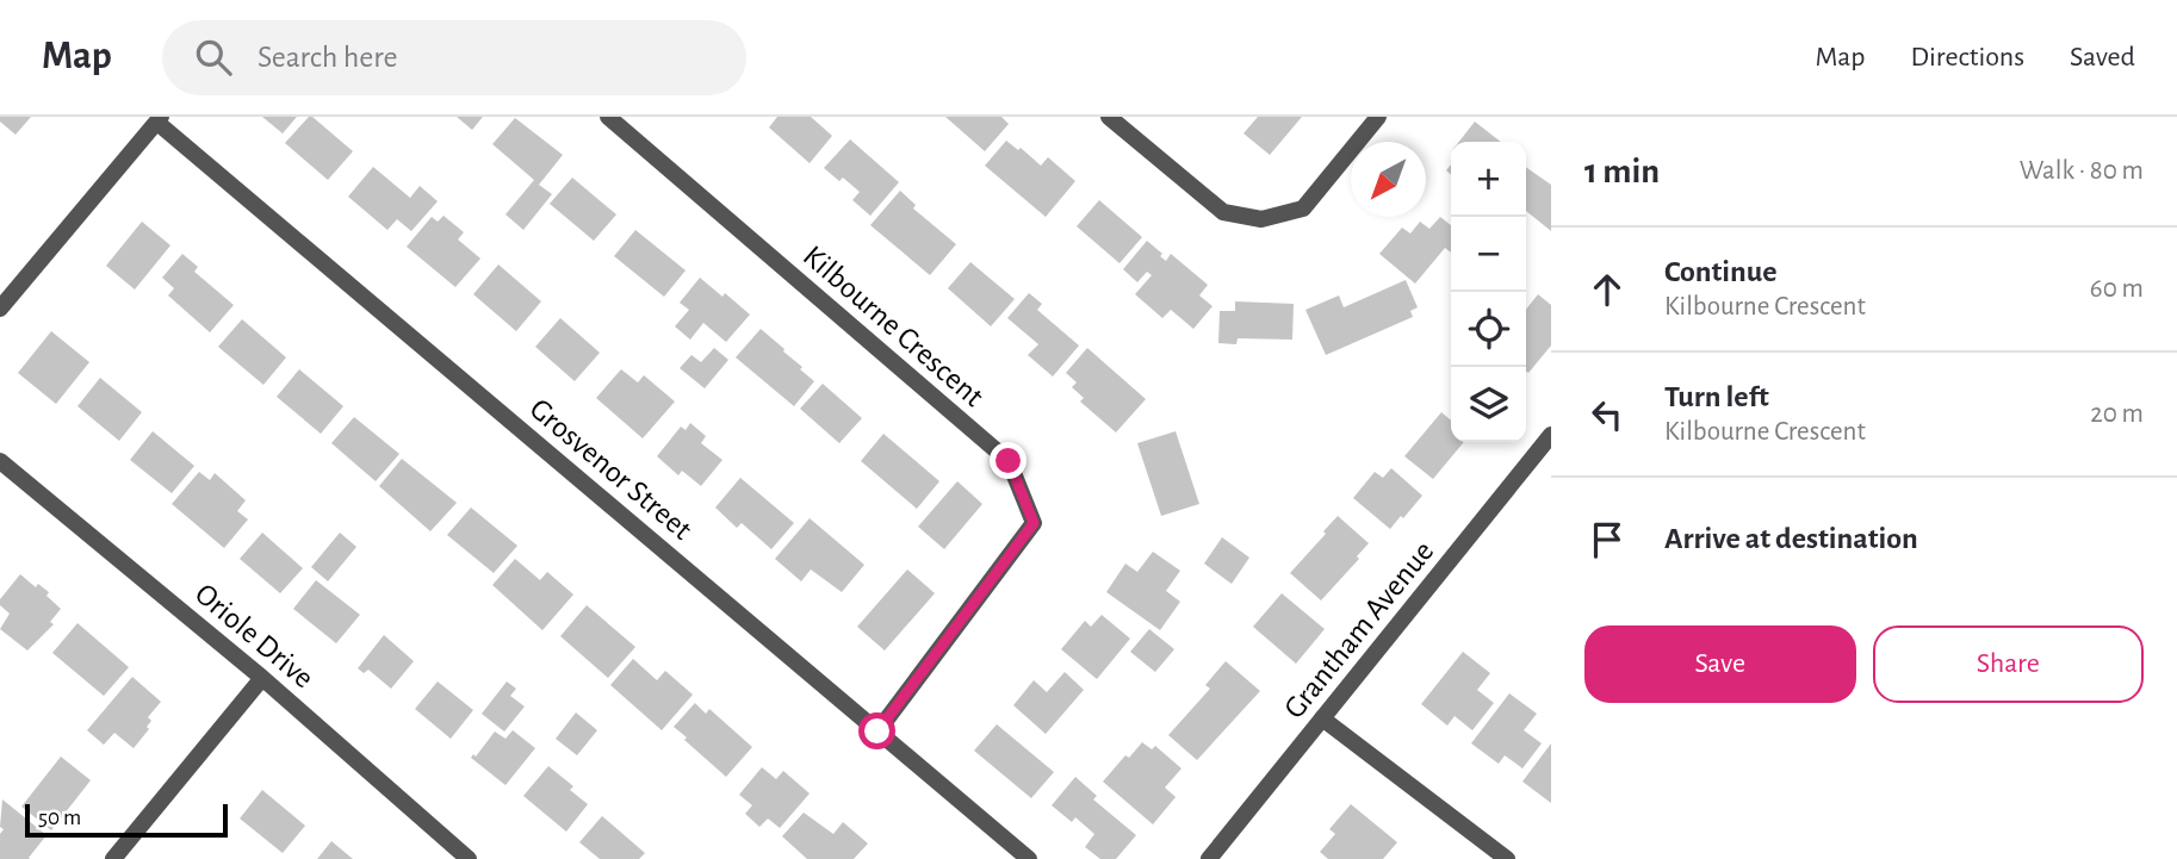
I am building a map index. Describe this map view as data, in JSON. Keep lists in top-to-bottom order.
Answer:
{
  "streets": {
    "street": [
      "Kilbourne Crescent",
      "Grosvenor Street",
      "Grantham Avenue",
      "Oriole Drive"
    ]
  },
  "crossings": [
    ["Kilbourne Crescent", "Grosvenor Street"]
  ],
  "scale_bar": "50 m",
  "north": "bottom left",
  "page": {
    "header": "Map",
    "search": "Search here",
    "nav": ["Map", "Directions", "Saved"],
    "heading": ["1 min", "Walk · 80 m"],
    "map_buttons": ["+", "−"],
    "list": [
      ["Continue", "Kilbourne Crescent", "60 m"],
      ["Turn left", "Kilbourne Crescent", "20 m"],
      "Arrive at destination"
    ],
    "buttons": ["Save", "Share"],
    "scale": "50 m"
  }
}
